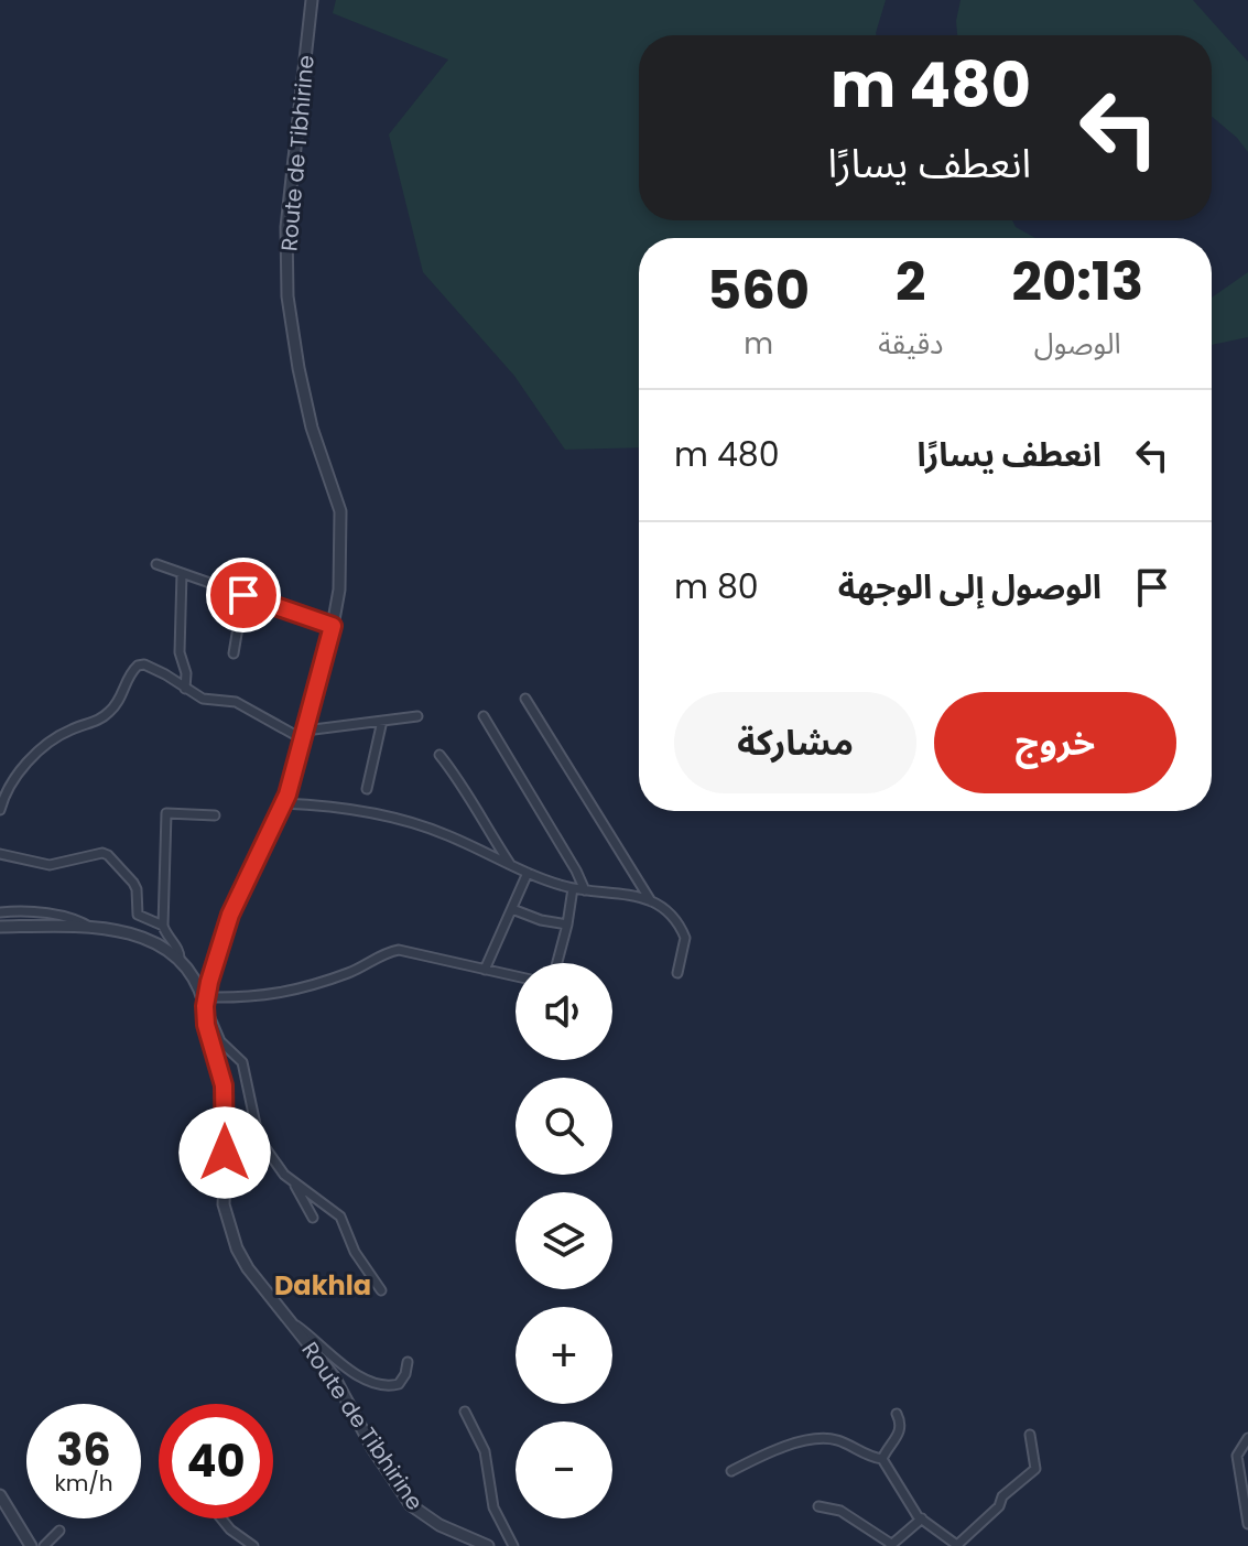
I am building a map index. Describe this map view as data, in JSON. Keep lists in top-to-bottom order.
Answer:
{
  "streets": {
    "street": ["Route de Tibhirine"]
  },
  "districts": ["Dakhla"],
  "page": {
    "turn": ["480 m", "انعطف يسارًا"],
    "eta": [
      "20:13",
      "الوصول",
      "2",
      "دقيقة",
      "560",
      "m"
    ],
    "list": [
      {
        "name": "انعطف يسارًا",
        "value": "480 m"
      },
      {
        "name": "الوصول إلى الوجهة",
        "value": "80 m"
      }
    ],
    "buttons": ["خروج", "مشاركة"],
    "map_buttons": ["+", "−"],
    "speed": "36 km/h",
    "limit": "40"
  }
}
